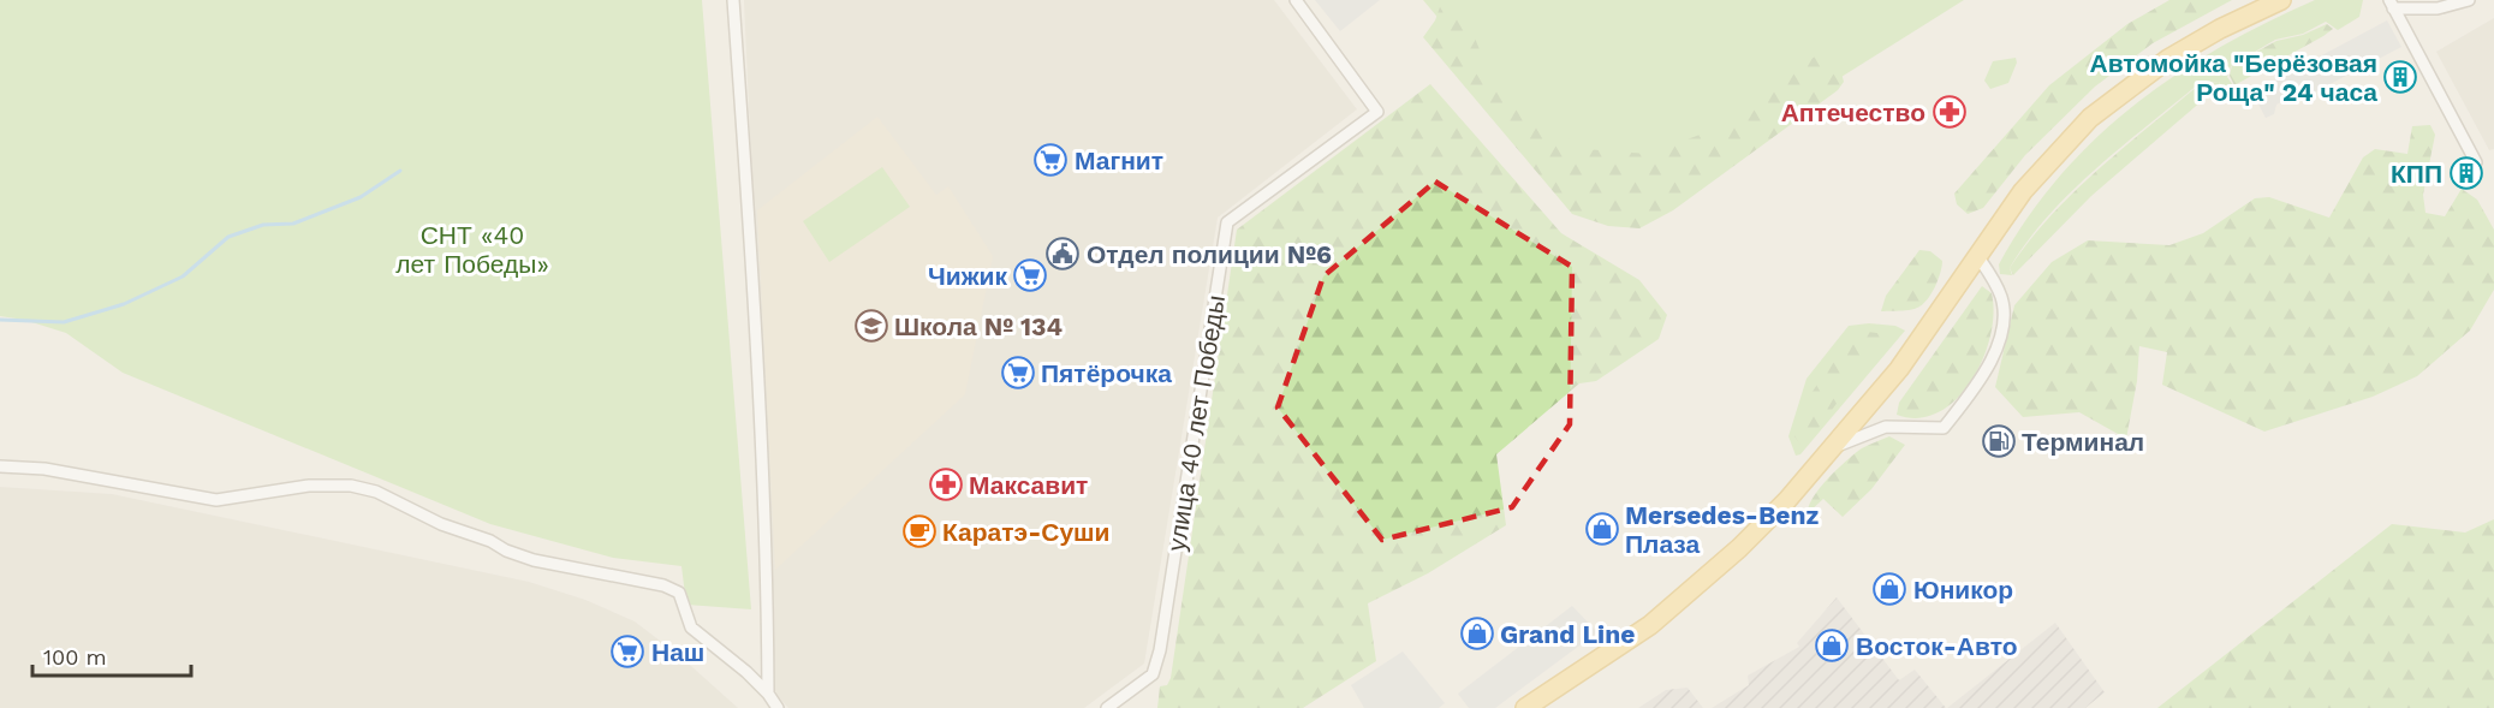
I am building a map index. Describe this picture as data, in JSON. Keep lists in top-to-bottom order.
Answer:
{
  "streets": {
    "street": ["улица 40 лет Победы"]
  },
  "parks": ["СНТ «40 лет Победы»"],
  "places": {
    "building": ["Автомойка \"Берёзовая Роща\" 24 часа", "КПП"],
    "pharmacy": ["Аптечество", "Максавит"],
    "supermarket": [
      "Магнит",
      "Чижик",
      "Пятёрочка",
      "Наш"
    ],
    "public building": ["Отдел полиции №6"],
    "school or university": ["Школа № 134"],
    "fuel station": ["Терминал"],
    "shop": [
      "Mersedes-Benz Плаза",
      "Юникор",
      "Grand Line",
      "Восток-Авто"
    ],
    "cafe": ["Каратэ-Суши"]
  },
  "scale_bar": "100 m"
}
